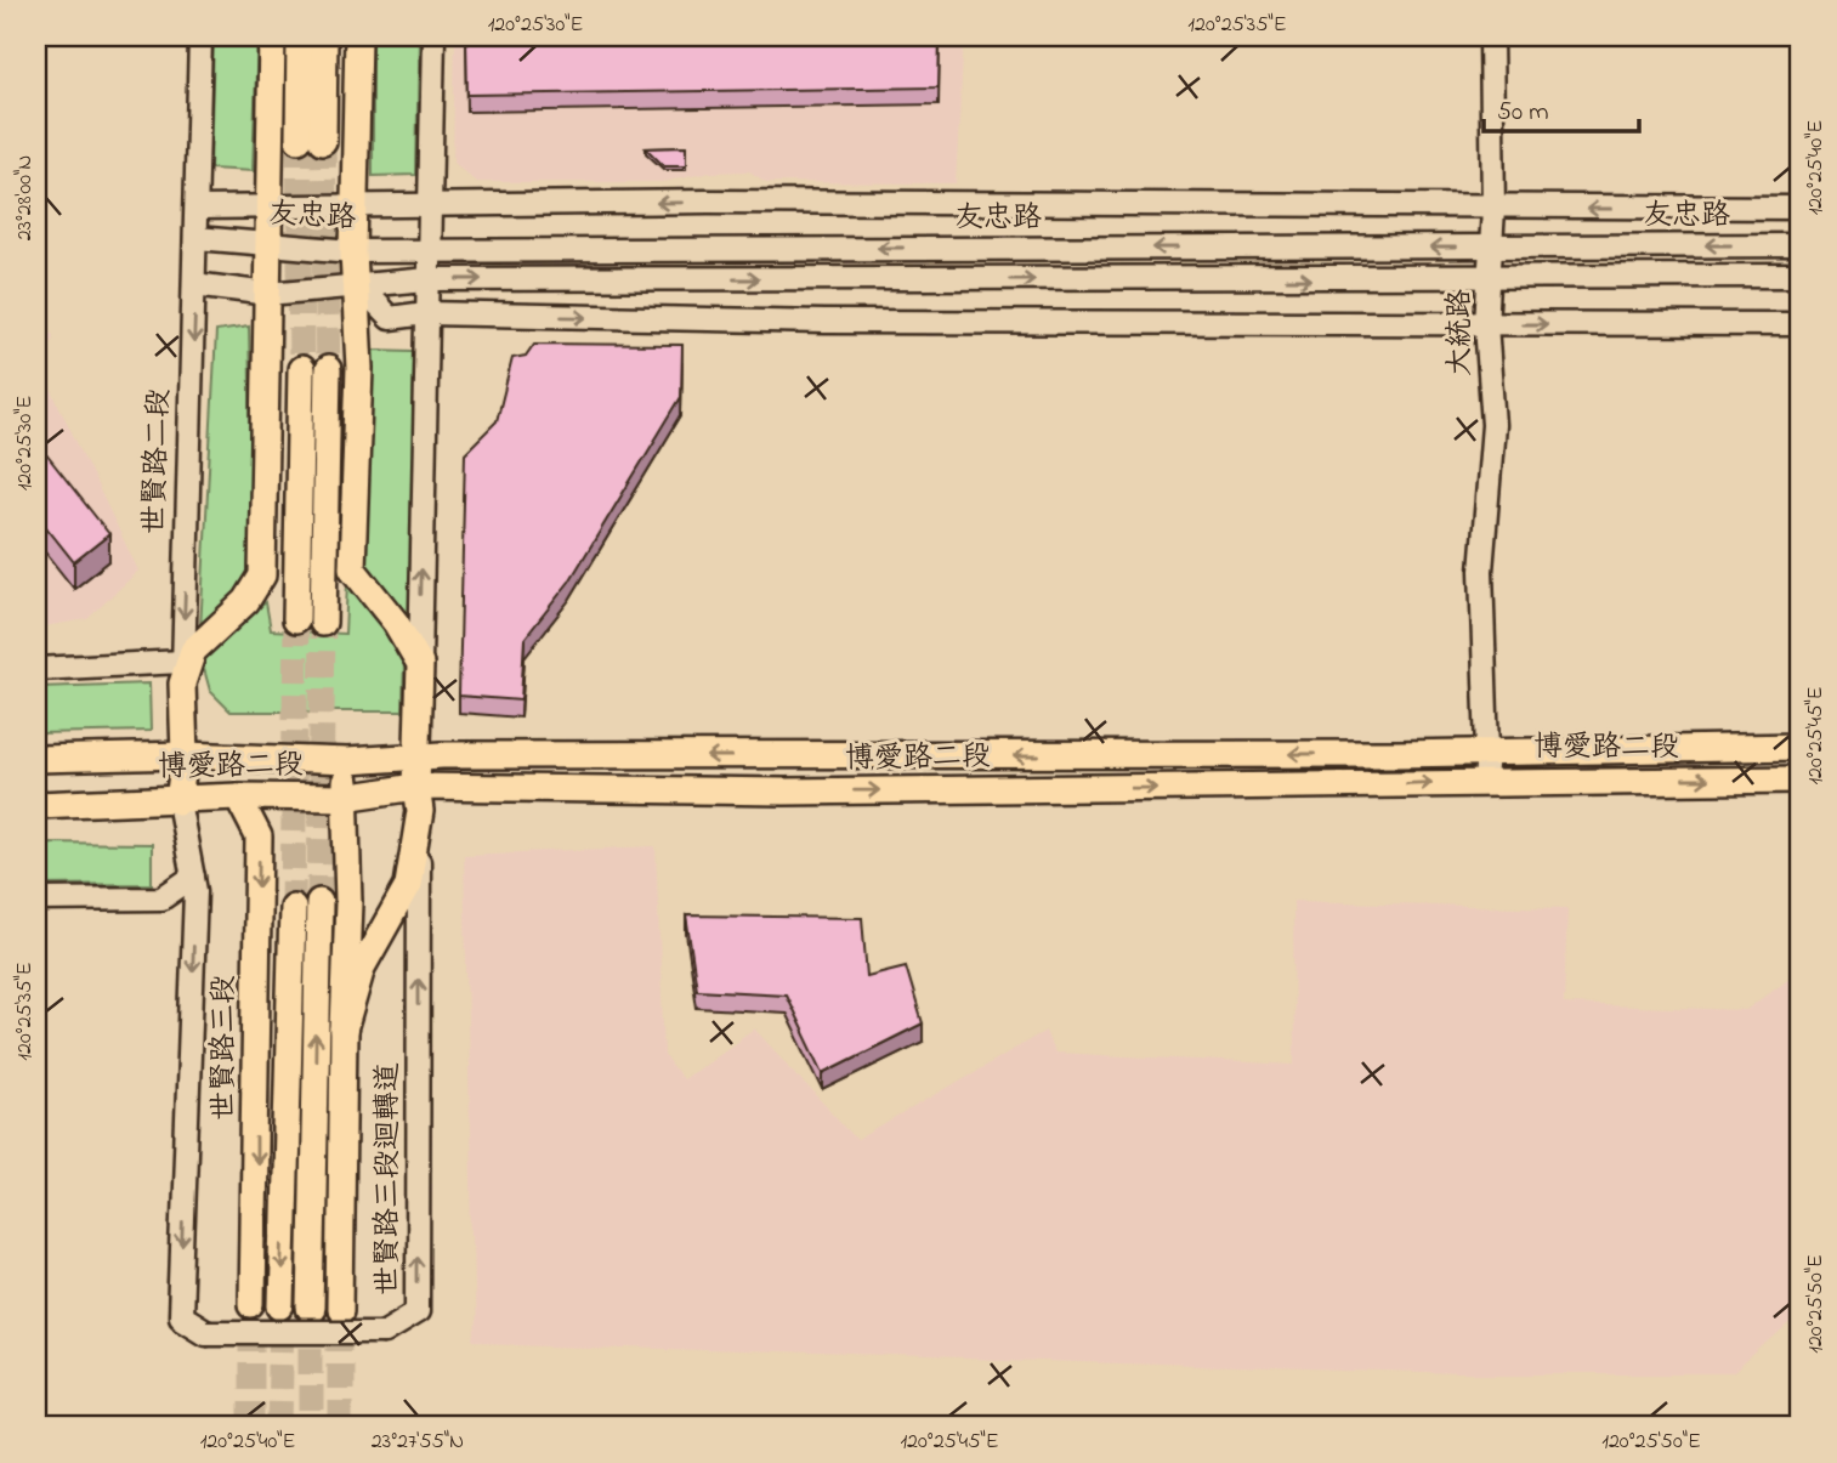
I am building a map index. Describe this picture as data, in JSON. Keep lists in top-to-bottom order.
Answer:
{
  "streets": {
    "main road": ["博愛路二段", "世賢路三段"],
    "street": [
      "友忠路",
      "大統路",
      "世賢路二段",
      "世賢路三段迴轉道"
    ]
  },
  "crossings": [
    ["友忠路", "大統路"],
    ["友忠路", "世賢路二段"],
    ["大統路", "博愛路二段"],
    ["博愛路二段", "世賢路三段"]
  ],
  "one_way": ["世賢路二段"],
  "scale_bar": "50 m",
  "coordinates": [
    "120°25'30\"E",
    "120°25'35\"E",
    "120°25'40\"E",
    "23°28'00\"N",
    "120°25'45\"E",
    "120°25'50\"E",
    "23°27'55\"N"
  ]
}
